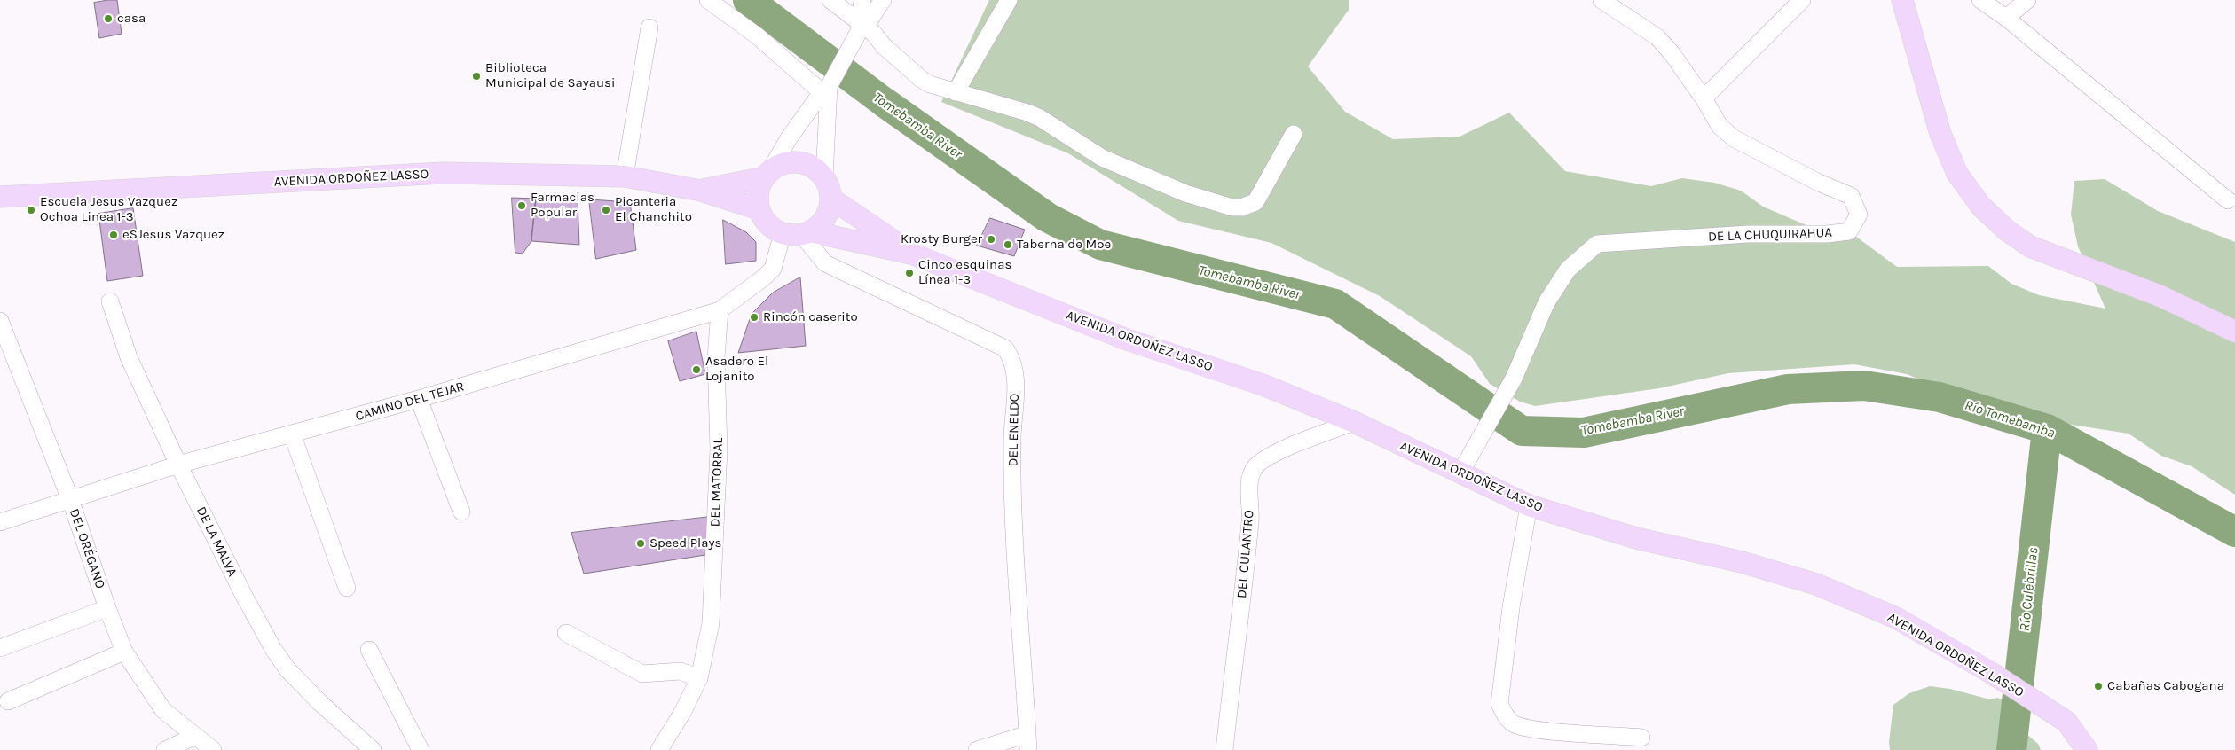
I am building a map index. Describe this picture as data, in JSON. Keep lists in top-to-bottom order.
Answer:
{
  "streets": {
    "main road": ["AVENIDA ORDOÑEZ LASSO"],
    "street": [
      "DE LA CHUQUIRAHUA",
      "CAMINO DEL TEJAR",
      "DEL ENELDO",
      "DEL MATORRAL",
      "DE LA MALVA",
      "DEL ORÉGANO",
      "DEL CULANTRO"
    ]
  },
  "crossings": [
    ["AVENIDA ORDOÑEZ LASSO", "DE LA CHUQUIRAHUA"],
    ["AVENIDA ORDOÑEZ LASSO", "CAMINO DEL TEJAR"],
    ["AVENIDA ORDOÑEZ LASSO", "DEL ENELDO"],
    ["AVENIDA ORDOÑEZ LASSO", "DEL CULANTRO"],
    ["CAMINO DEL TEJAR", "DEL ENELDO"],
    ["CAMINO DEL TEJAR", "DEL MATORRAL"],
    ["CAMINO DEL TEJAR", "DE LA MALVA"],
    ["CAMINO DEL TEJAR", "DEL ORÉGANO"]
  ],
  "water": ["Tomebamba River", "Río Tomebamba", "Río Culebrillas"],
  "places": [
    "casa",
    "Biblioteca Municipal de Sayausi",
    "Farmacias Popular",
    "Escuela Jesus Vazquez Ochoa Linea 1-3",
    "Picanteria El Chanchito",
    "eSJesus Vazquez",
    "Krosty Burger",
    "Taberna de Moe",
    "Cinco esquinas Línea 1-3",
    "Rincón caserito",
    "Asadero El Lojanito",
    "Speed Plays",
    "Cabañas Cabogana"
  ]
}
